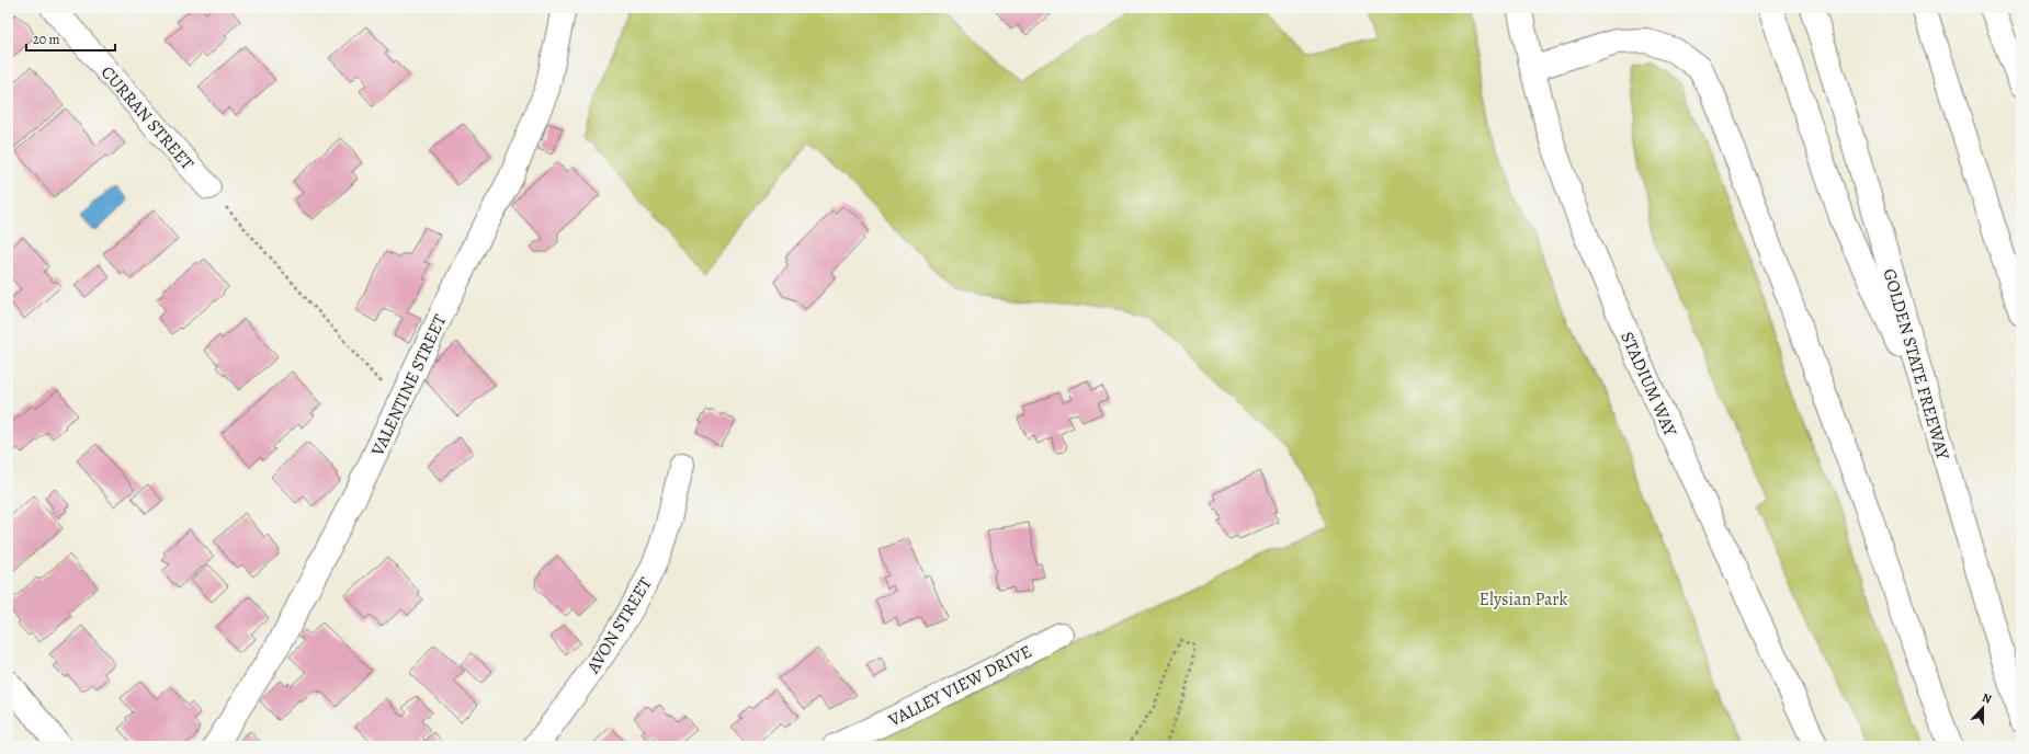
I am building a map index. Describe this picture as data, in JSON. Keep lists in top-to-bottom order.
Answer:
{
  "streets": {
    "main road": [
      "CURRAN STREET",
      "GOLDEN STATE FREEWAY",
      "STADIUM WAY",
      "VALENTINE STREET",
      "AVON STREET",
      "VALLEY VIEW DRIVE"
    ]
  },
  "parks": ["Elysian Park"],
  "scale_bar": "20 m",
  "north": "top"
}
